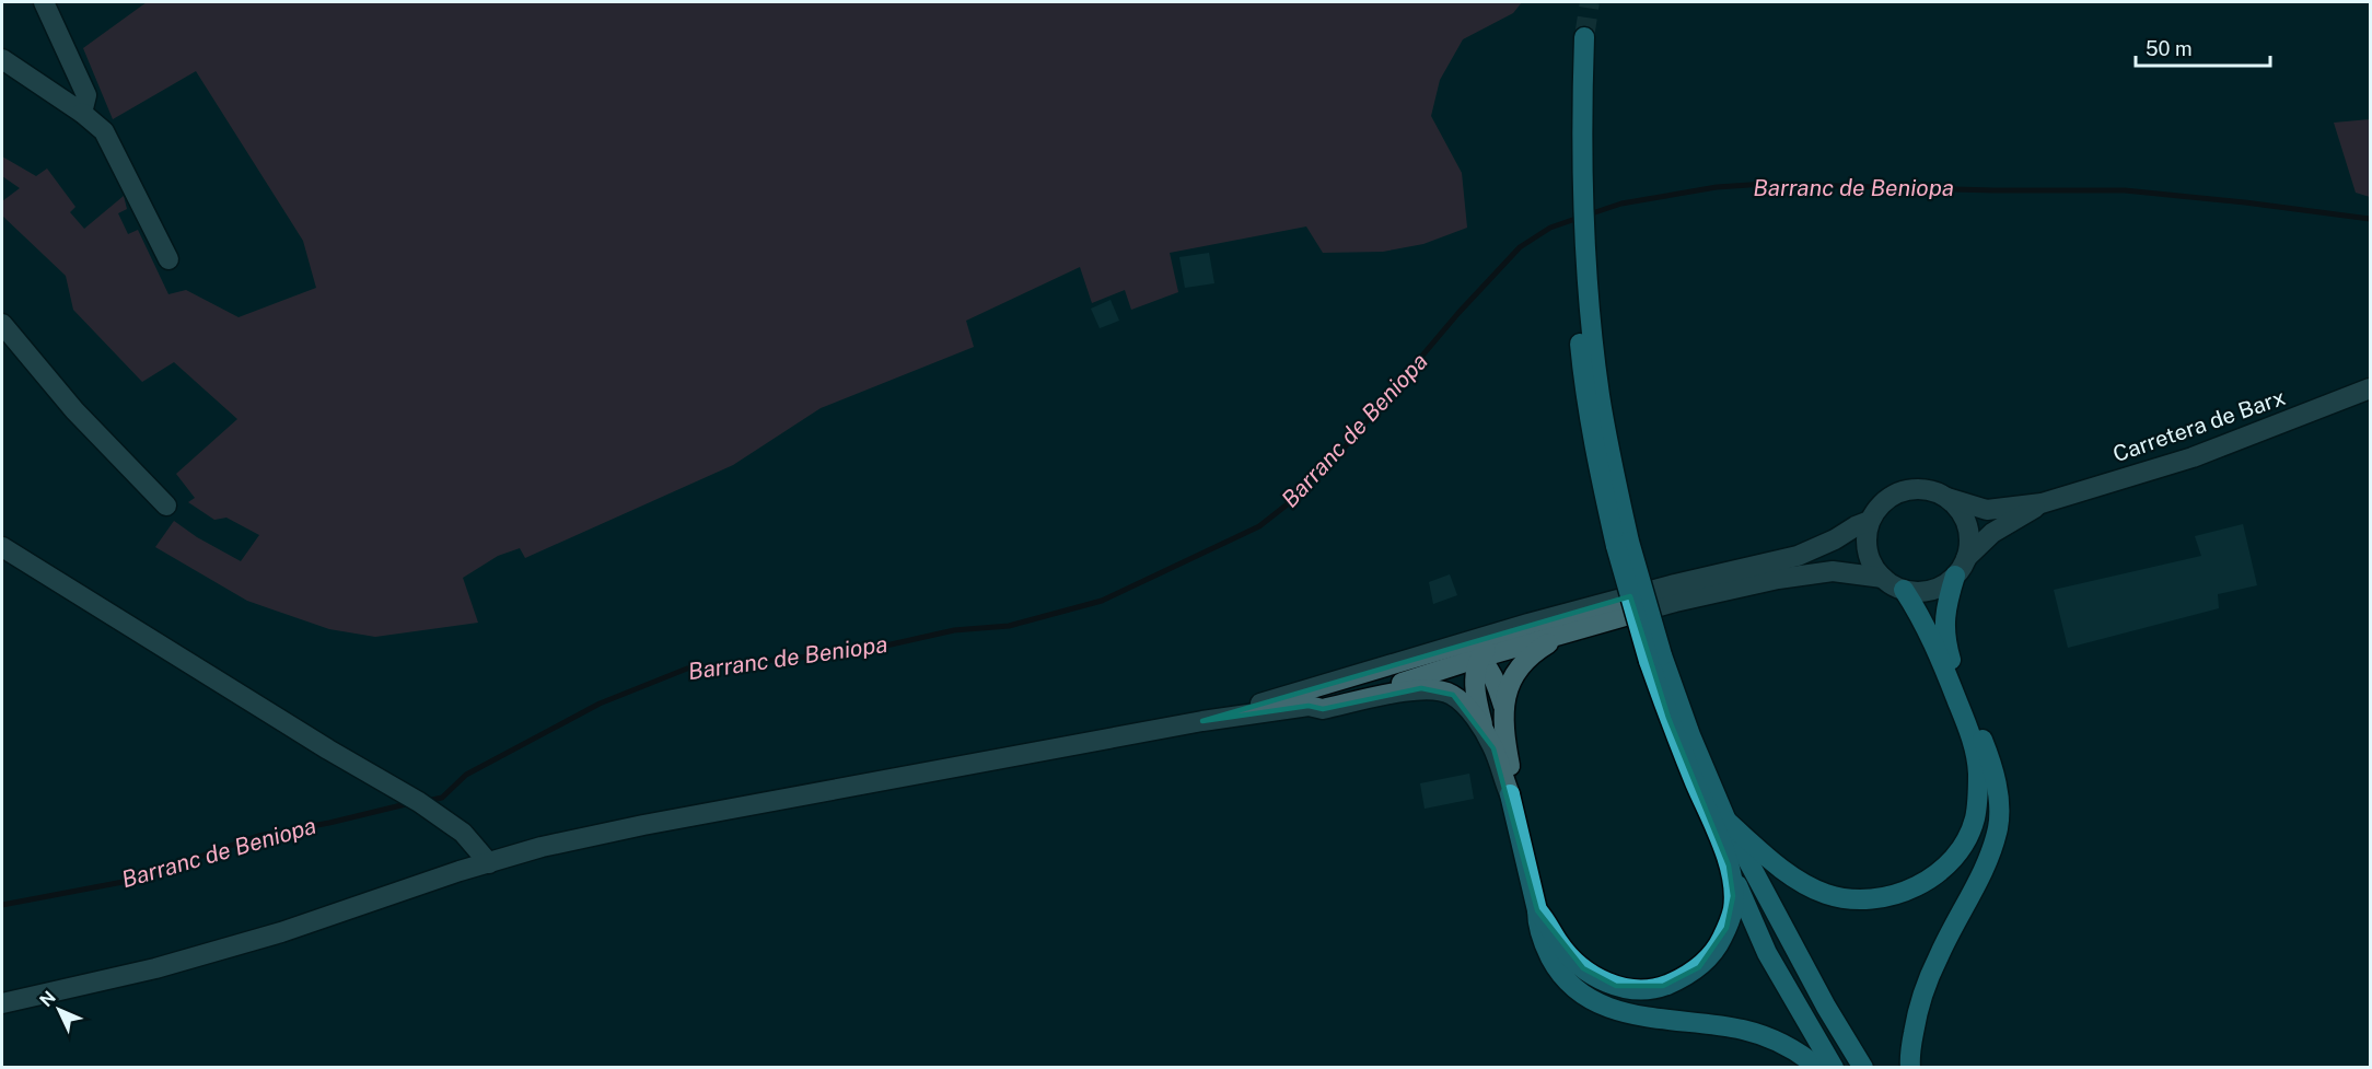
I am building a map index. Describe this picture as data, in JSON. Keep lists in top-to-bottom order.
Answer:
{
  "streets": {
    "street": ["Carretera de Barx"]
  },
  "water": ["Barranc de Beniopa"],
  "scale_bar": "50 m",
  "north": "top left"
}
